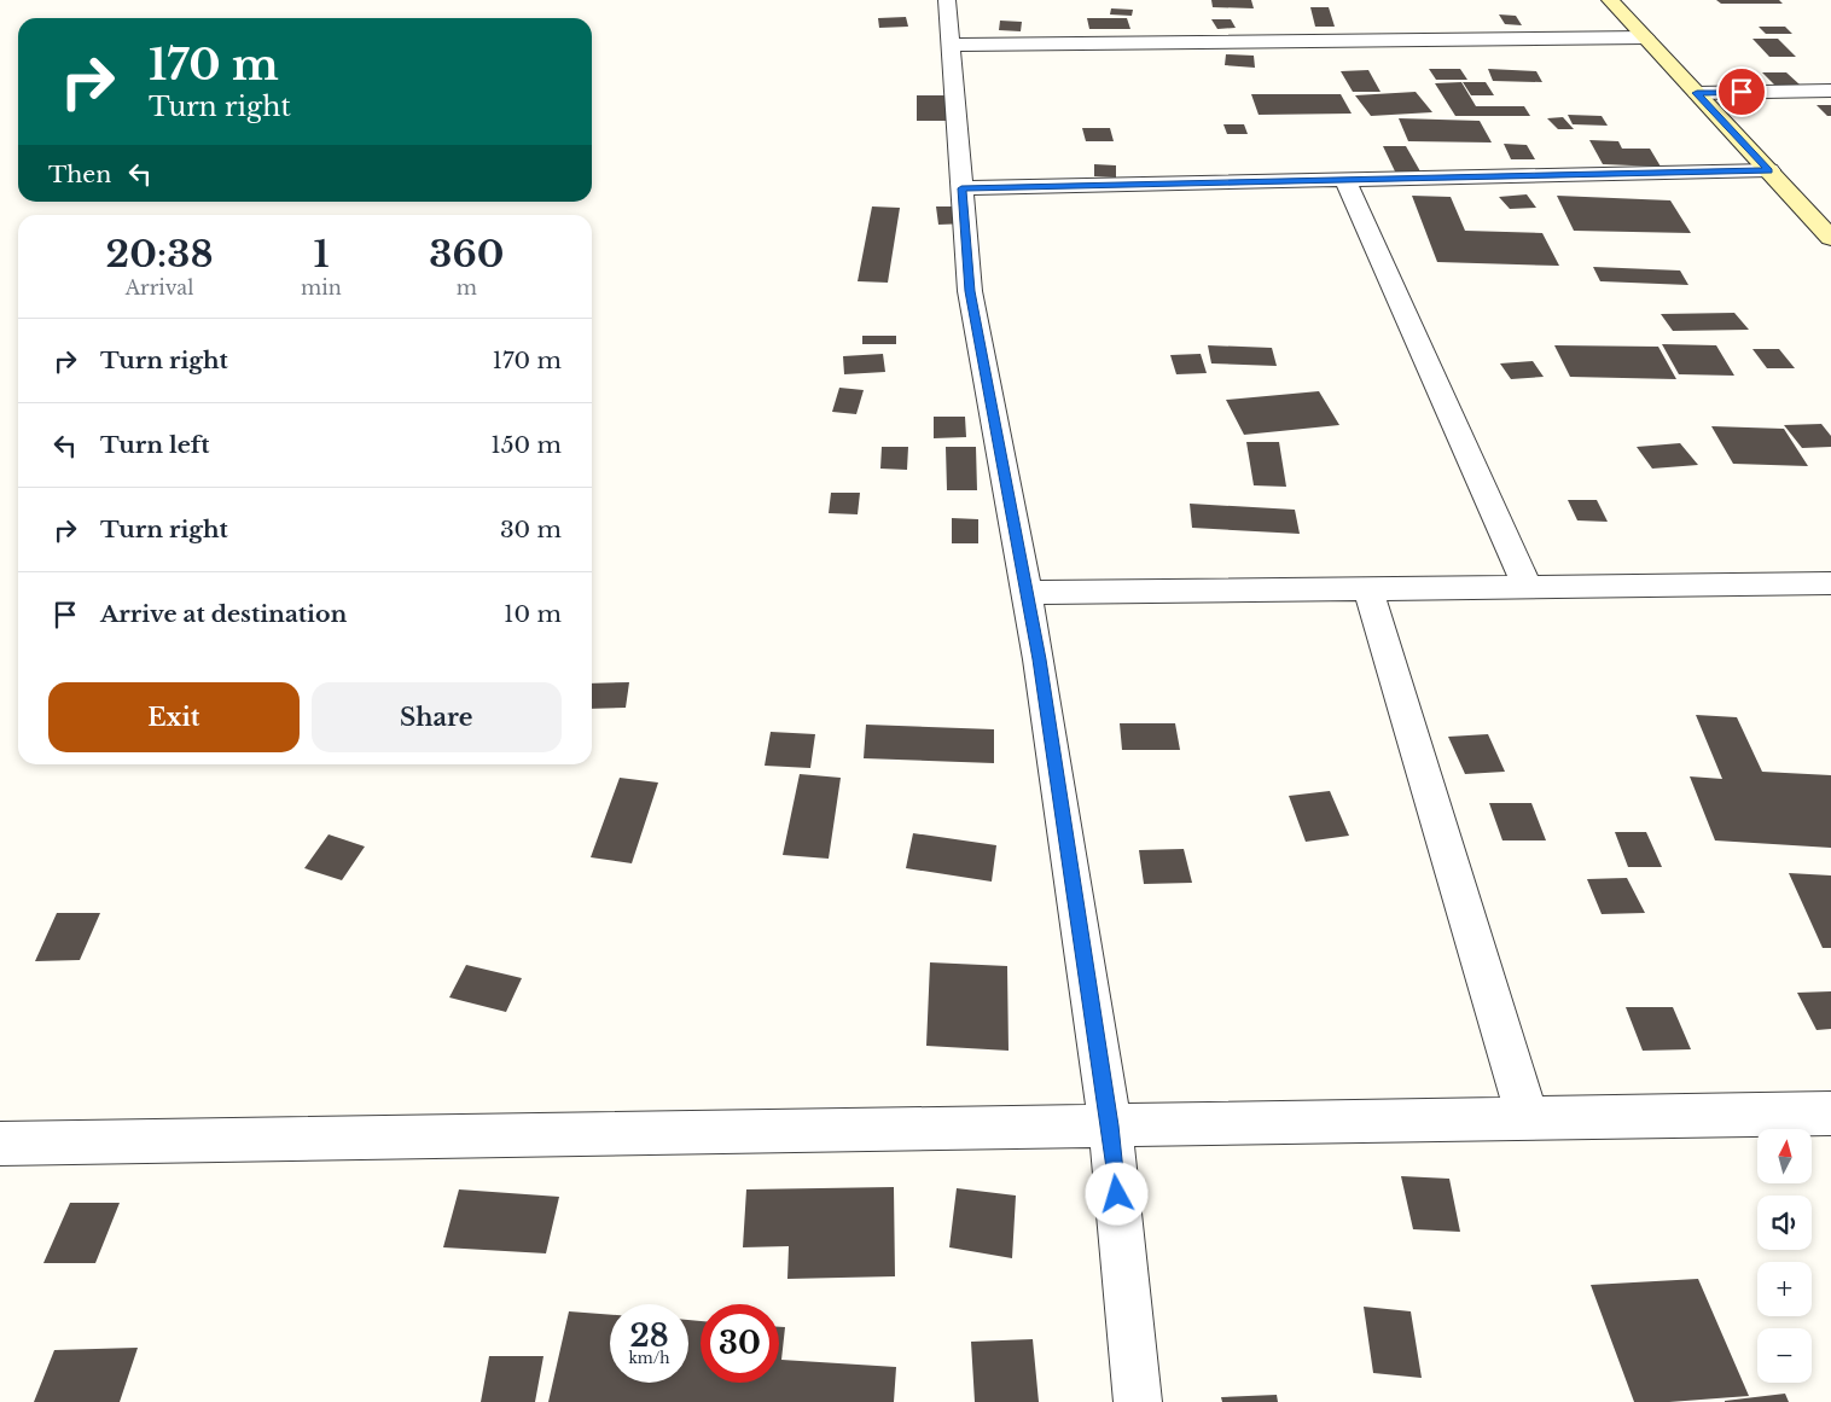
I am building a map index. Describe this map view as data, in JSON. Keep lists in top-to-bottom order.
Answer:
{
  "north": "top",
  "page": {
    "turn": ["170 m", "Turn right"],
    "then": "Then",
    "eta": [
      "20:38",
      "Arrival",
      "1",
      "min",
      "360",
      "m"
    ],
    "list": [
      {
        "name": "Turn right",
        "value": "170 m"
      },
      {
        "name": "Turn left",
        "value": "150 m"
      },
      {
        "name": "Turn right",
        "value": "30 m"
      },
      {
        "name": "Arrive at destination",
        "value": "10 m"
      }
    ],
    "buttons": ["Exit", "Share"],
    "map_buttons": ["+", "−"],
    "speed": "28 km/h",
    "limit": "30"
  }
}
